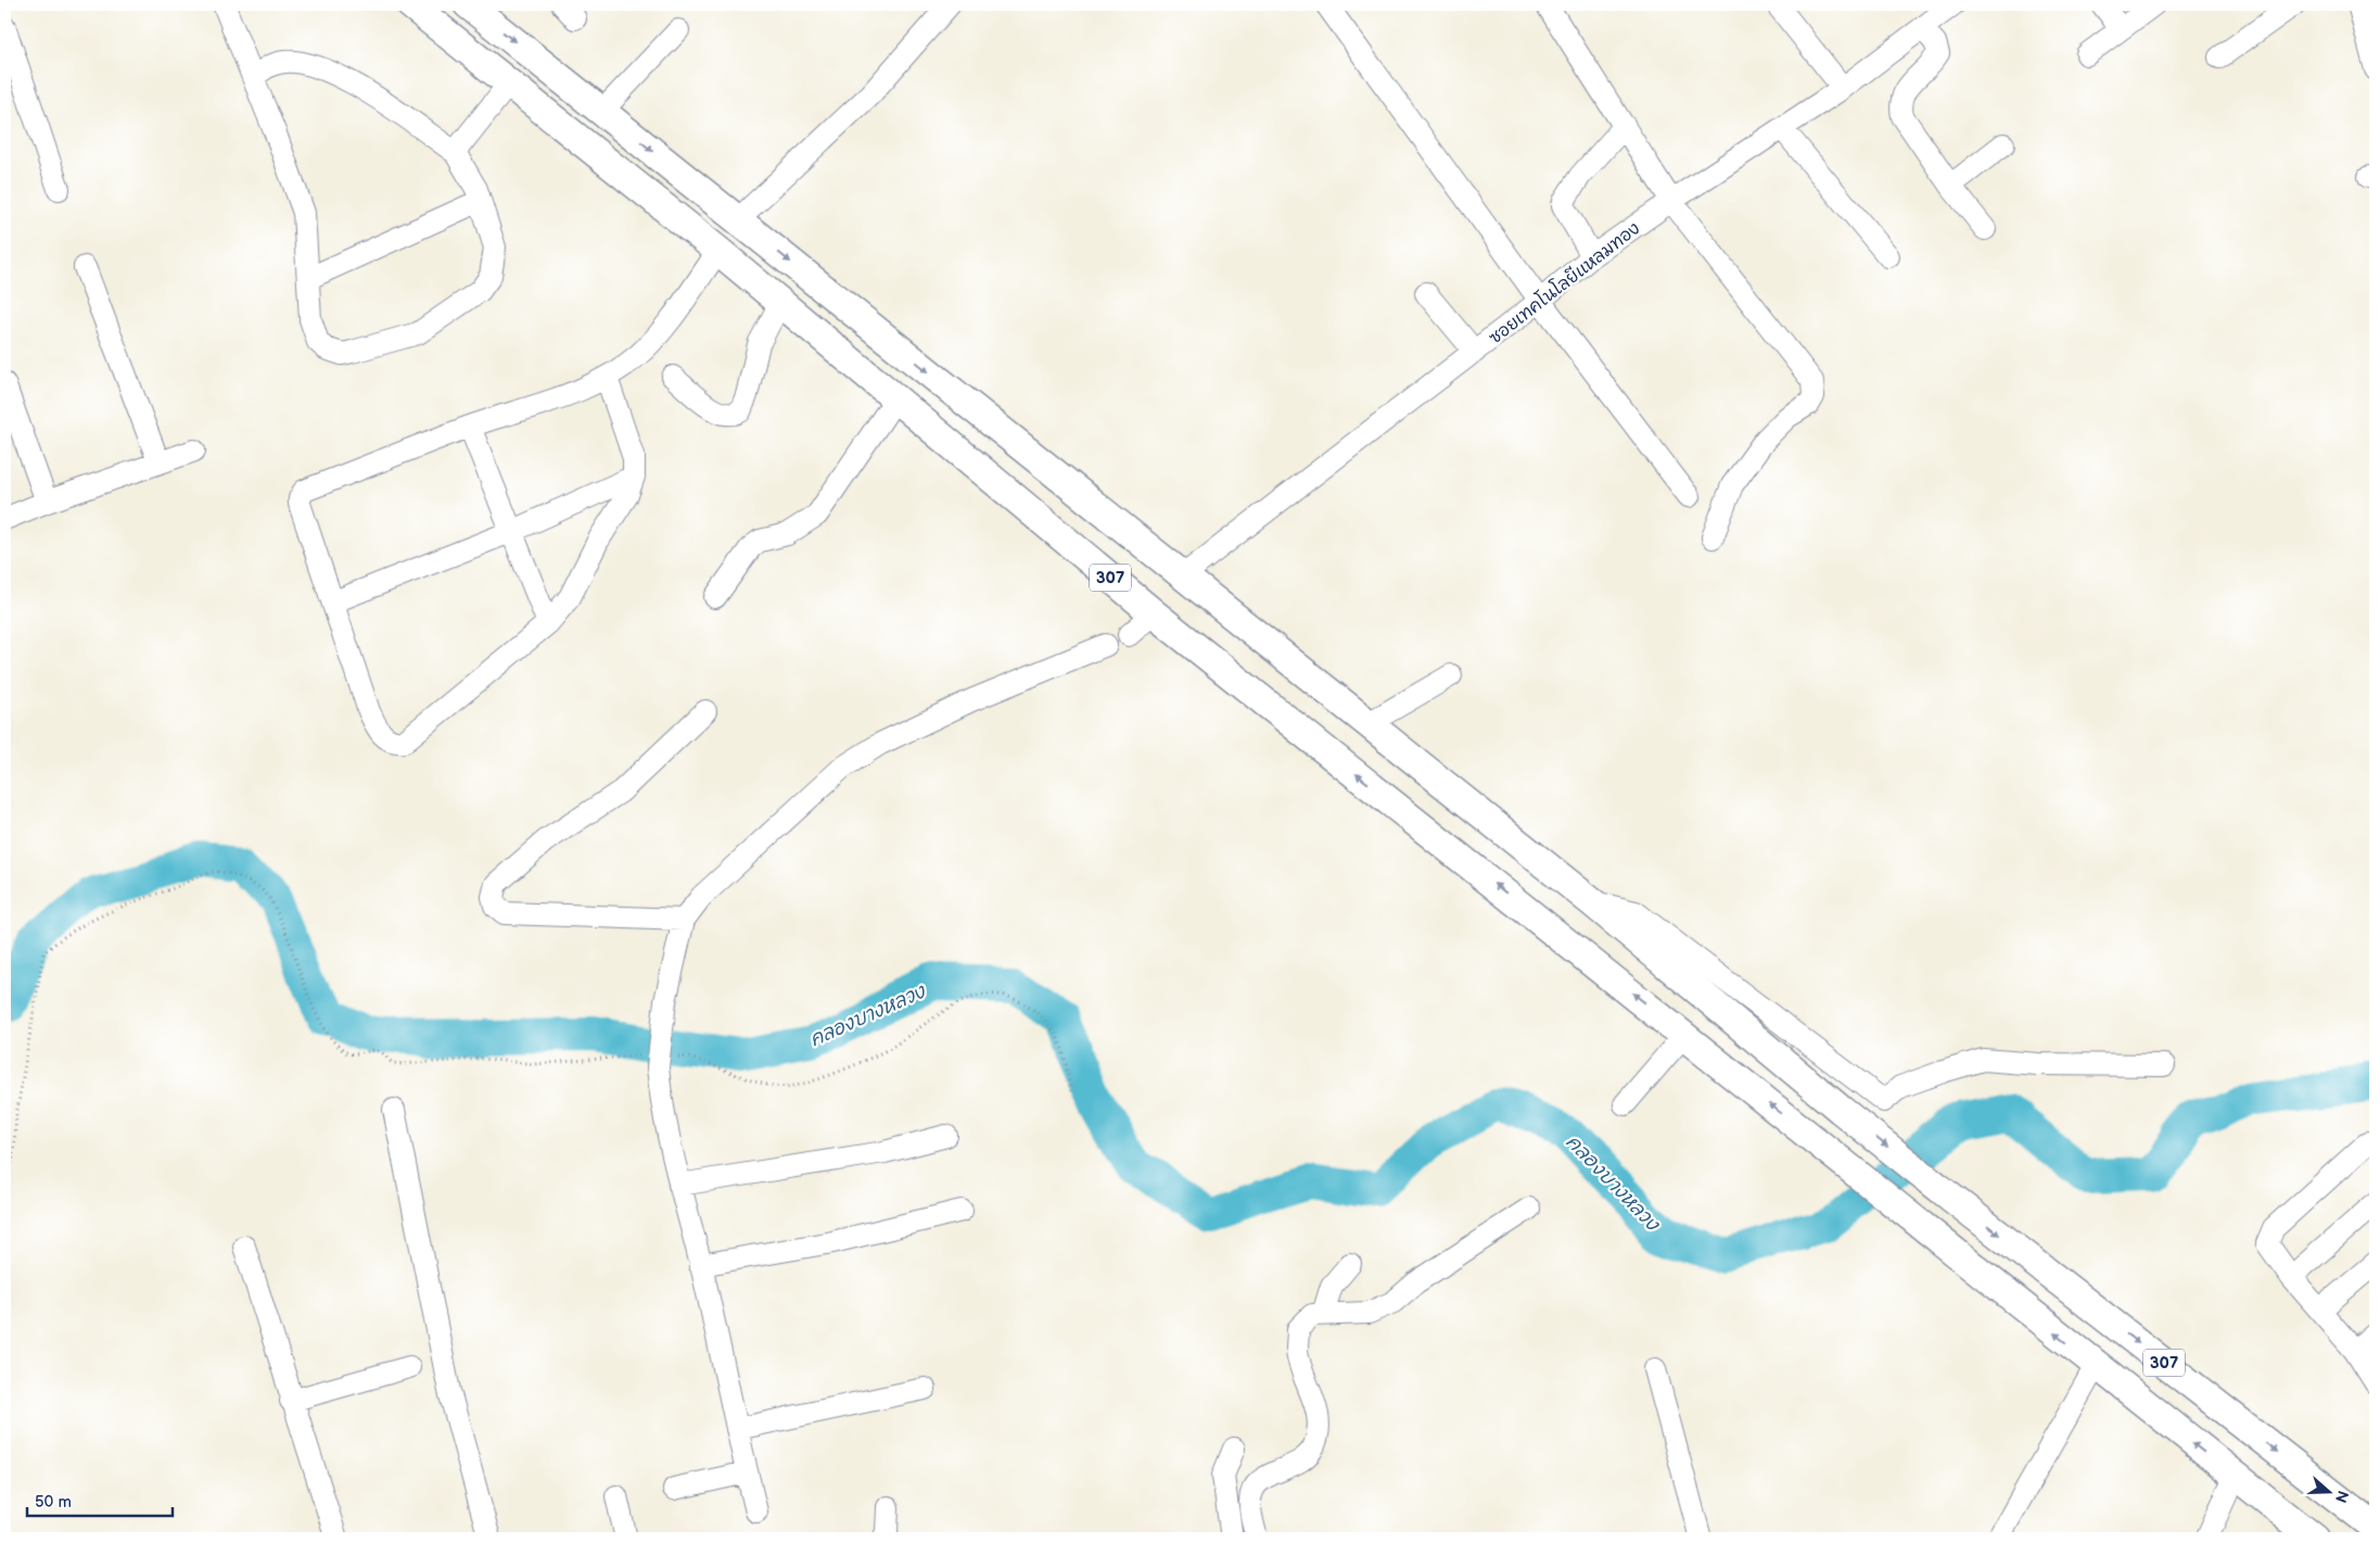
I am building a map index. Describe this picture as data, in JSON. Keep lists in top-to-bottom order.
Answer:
{
  "streets": {
    "main road": ["307"],
    "street": ["ซอยเทคโนโลยีแหลมทอง"]
  },
  "crossings": [
    ["ซอยเทคโนโลยีแหลมทอง", "307"]
  ],
  "water": ["คลองบางหลวง"],
  "scale_bar": "50 m",
  "north": "right"
}
